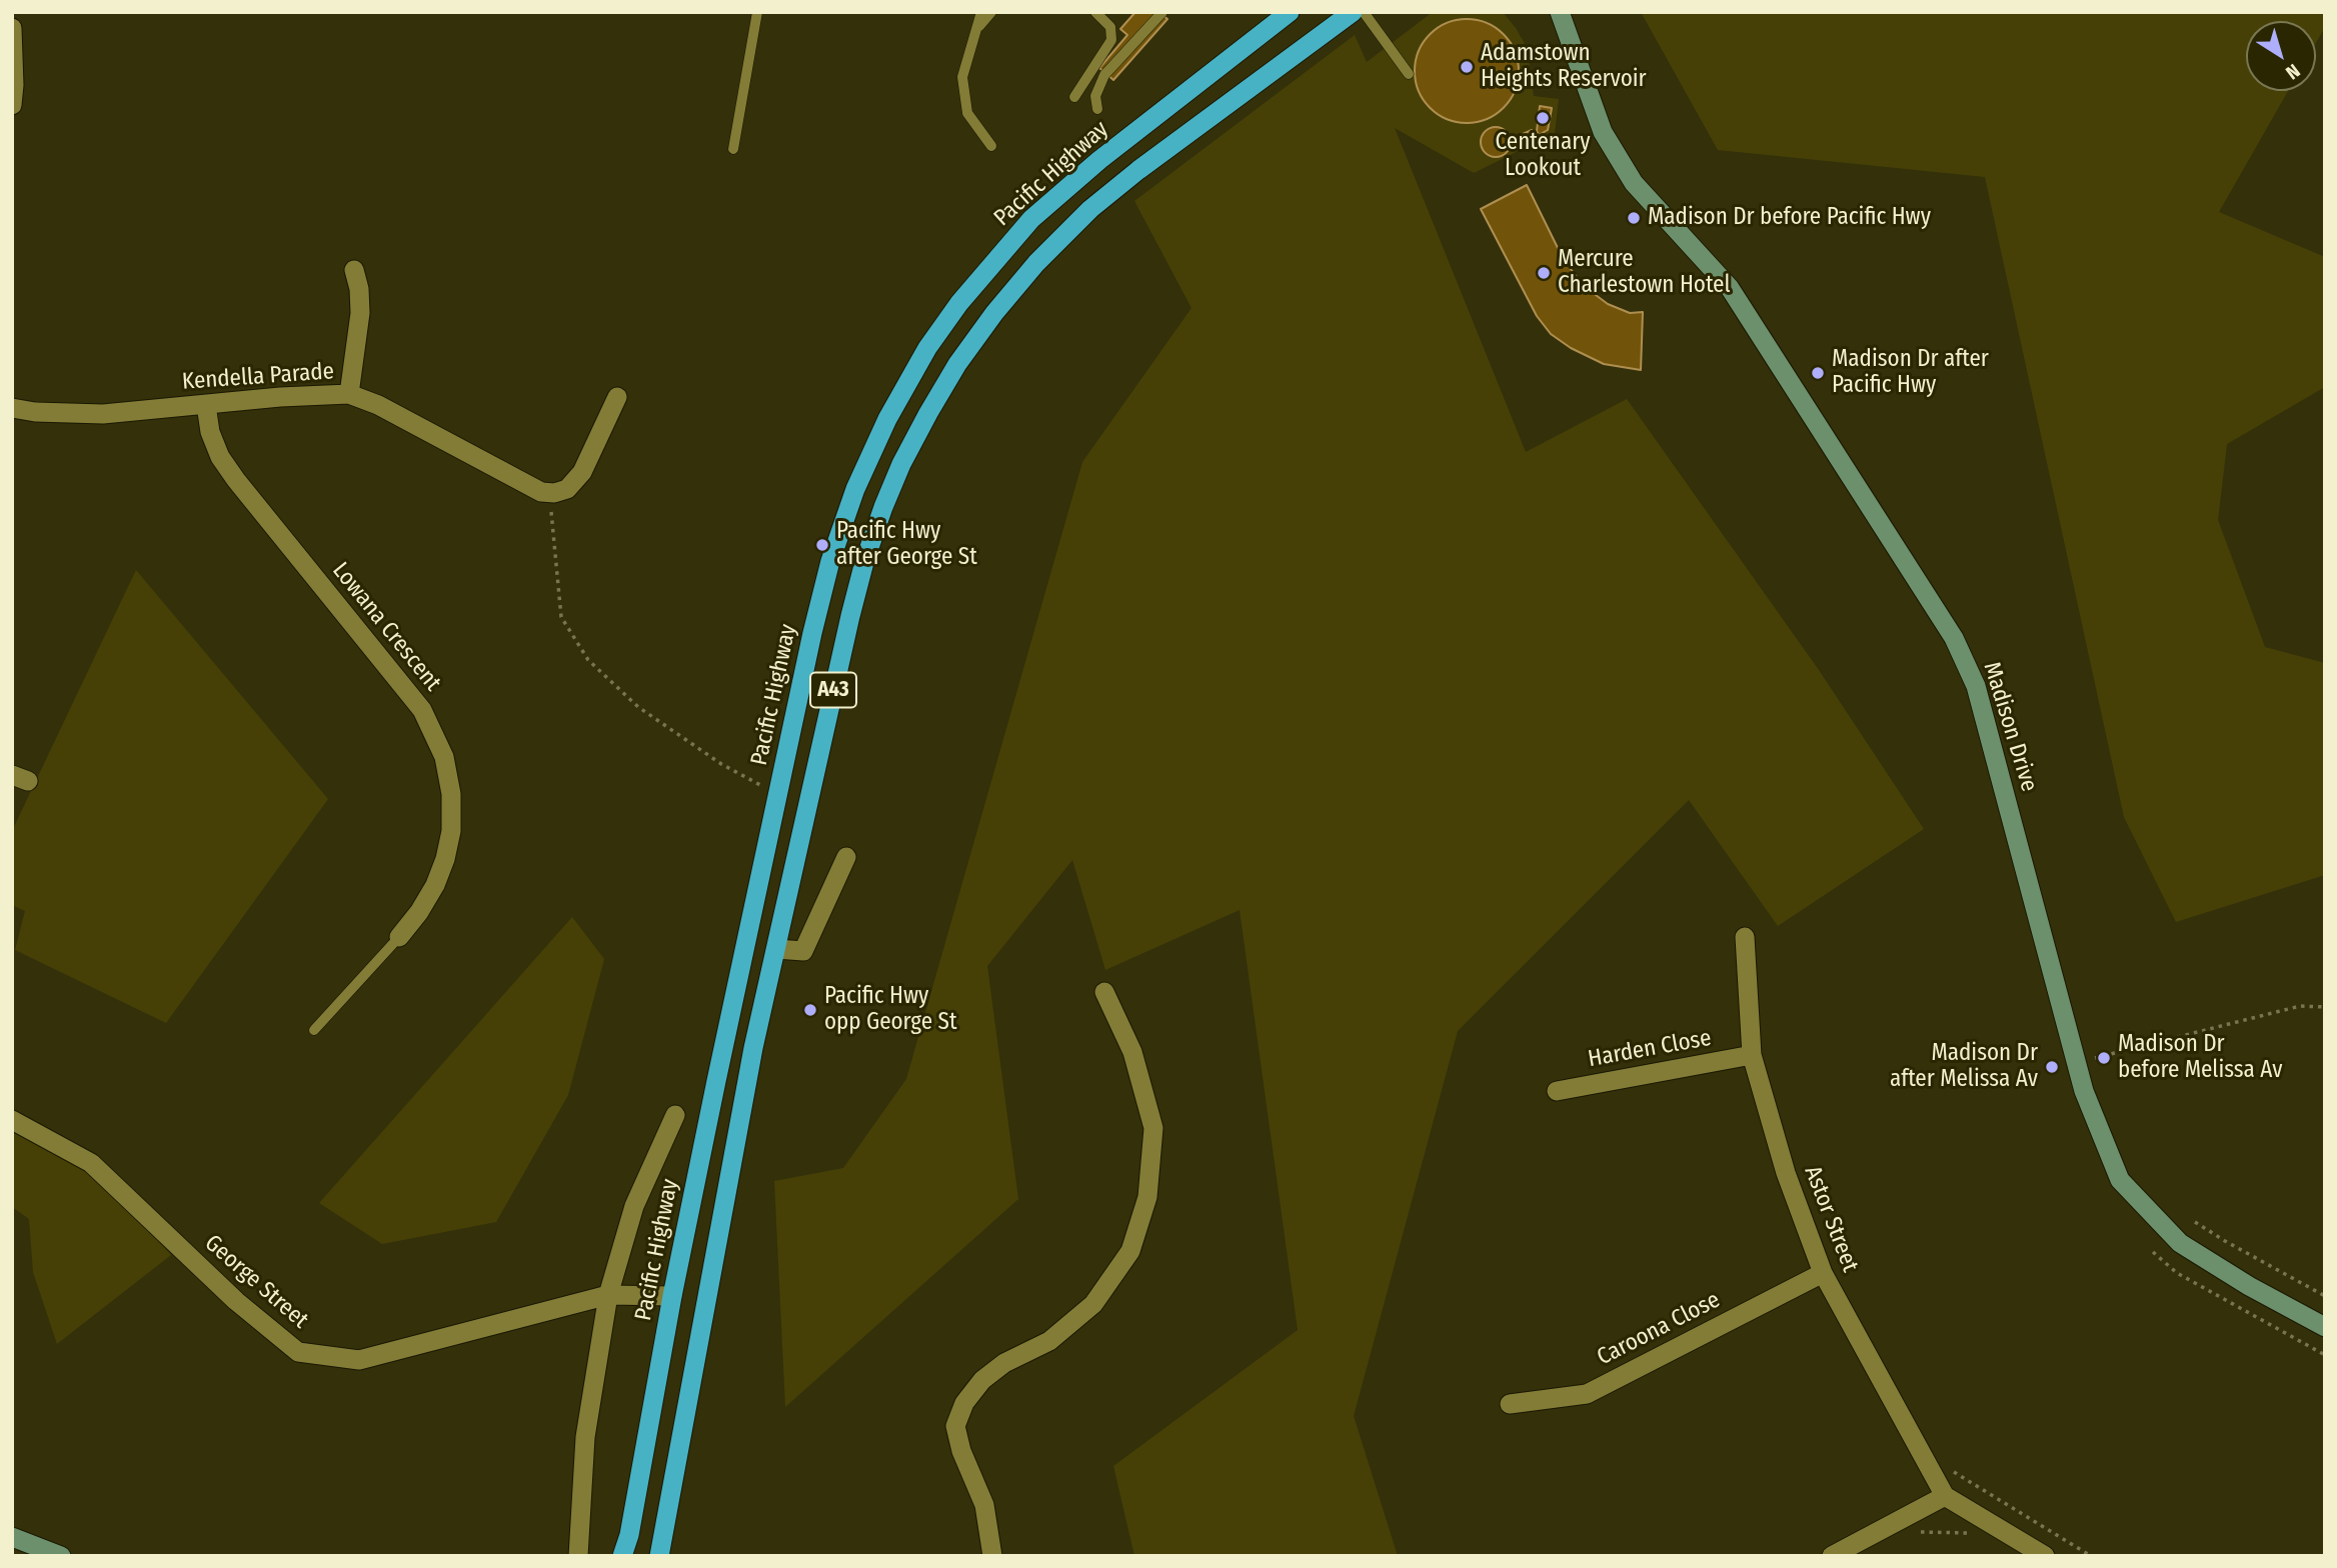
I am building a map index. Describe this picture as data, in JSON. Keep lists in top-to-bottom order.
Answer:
{
  "streets": {
    "highway": ["Pacific Highway", "A43"],
    "main road": ["Madison Drive"],
    "street": [
      "Kendella Parade",
      "Lowana Crescent",
      "Harden Close",
      "Astor Street",
      "George Street",
      "Caroona Close"
    ]
  },
  "crossings": [
    ["Pacific Highway", "George Street"],
    ["Kendella Parade", "Lowana Crescent"],
    ["Harden Close", "Astor Street"],
    ["Astor Street", "Caroona Close"]
  ],
  "places": [
    "Adamstown Heights Reservoir",
    "Centenary Lookout",
    "Madison Dr before Pacific Hwy",
    "Mercure Charlestown Hotel",
    "Madison Dr after Pacific Hwy",
    "Pacific Hwy after George St",
    "Pacific Hwy opp George St",
    "Madison Dr before Melissa Av",
    "Madison Dr after Melissa Av"
  ],
  "north": "bottom right"
}
